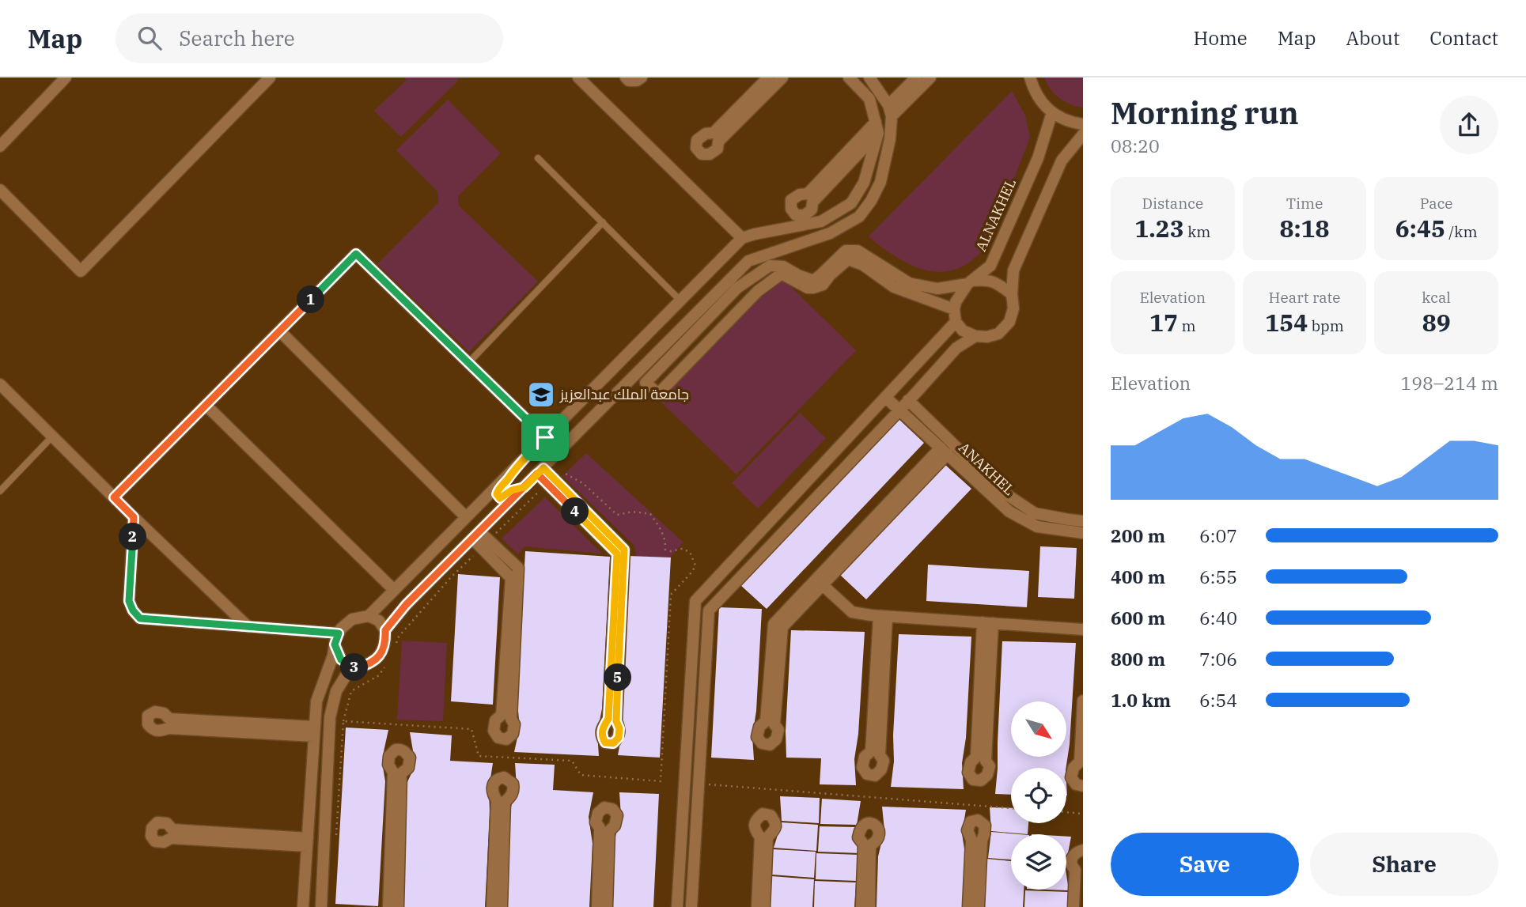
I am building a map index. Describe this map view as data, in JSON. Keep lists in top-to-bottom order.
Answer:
{
  "streets": {
    "street": ["ALNAKHEL", "ANAKHEL"]
  },
  "places": {
    "school or university": ["جامعة الملك عبدالعزيز"]
  },
  "north": "bottom right",
  "page": {
    "header": "Map",
    "search": "Search here",
    "nav": [
      "Home",
      "Map",
      "About",
      "Contact"
    ],
    "heading": ["Morning run", "08:20"],
    "stats": [
      ["Distance", "1.23 km"],
      ["Time", "8:18"],
      ["Pace", "6:45 /km"],
      ["Elevation", "17 m"],
      ["Heart rate", "154 bpm"],
      ["kcal", "89"]
    ],
    "pins": [
      "1",
      "4",
      "2",
      "3",
      "5"
    ],
    "chart": ["Elevation", "198–214 m"],
    "list": [
      {
        "name": "200 m",
        "note": "6:07"
      },
      {
        "name": "400 m",
        "note": "6:55"
      },
      {
        "name": "600 m",
        "note": "6:40"
      },
      {
        "name": "800 m",
        "note": "7:06"
      },
      {
        "name": "1.0 km",
        "note": "6:54"
      }
    ],
    "buttons": ["Save", "Share"]
  }
}
